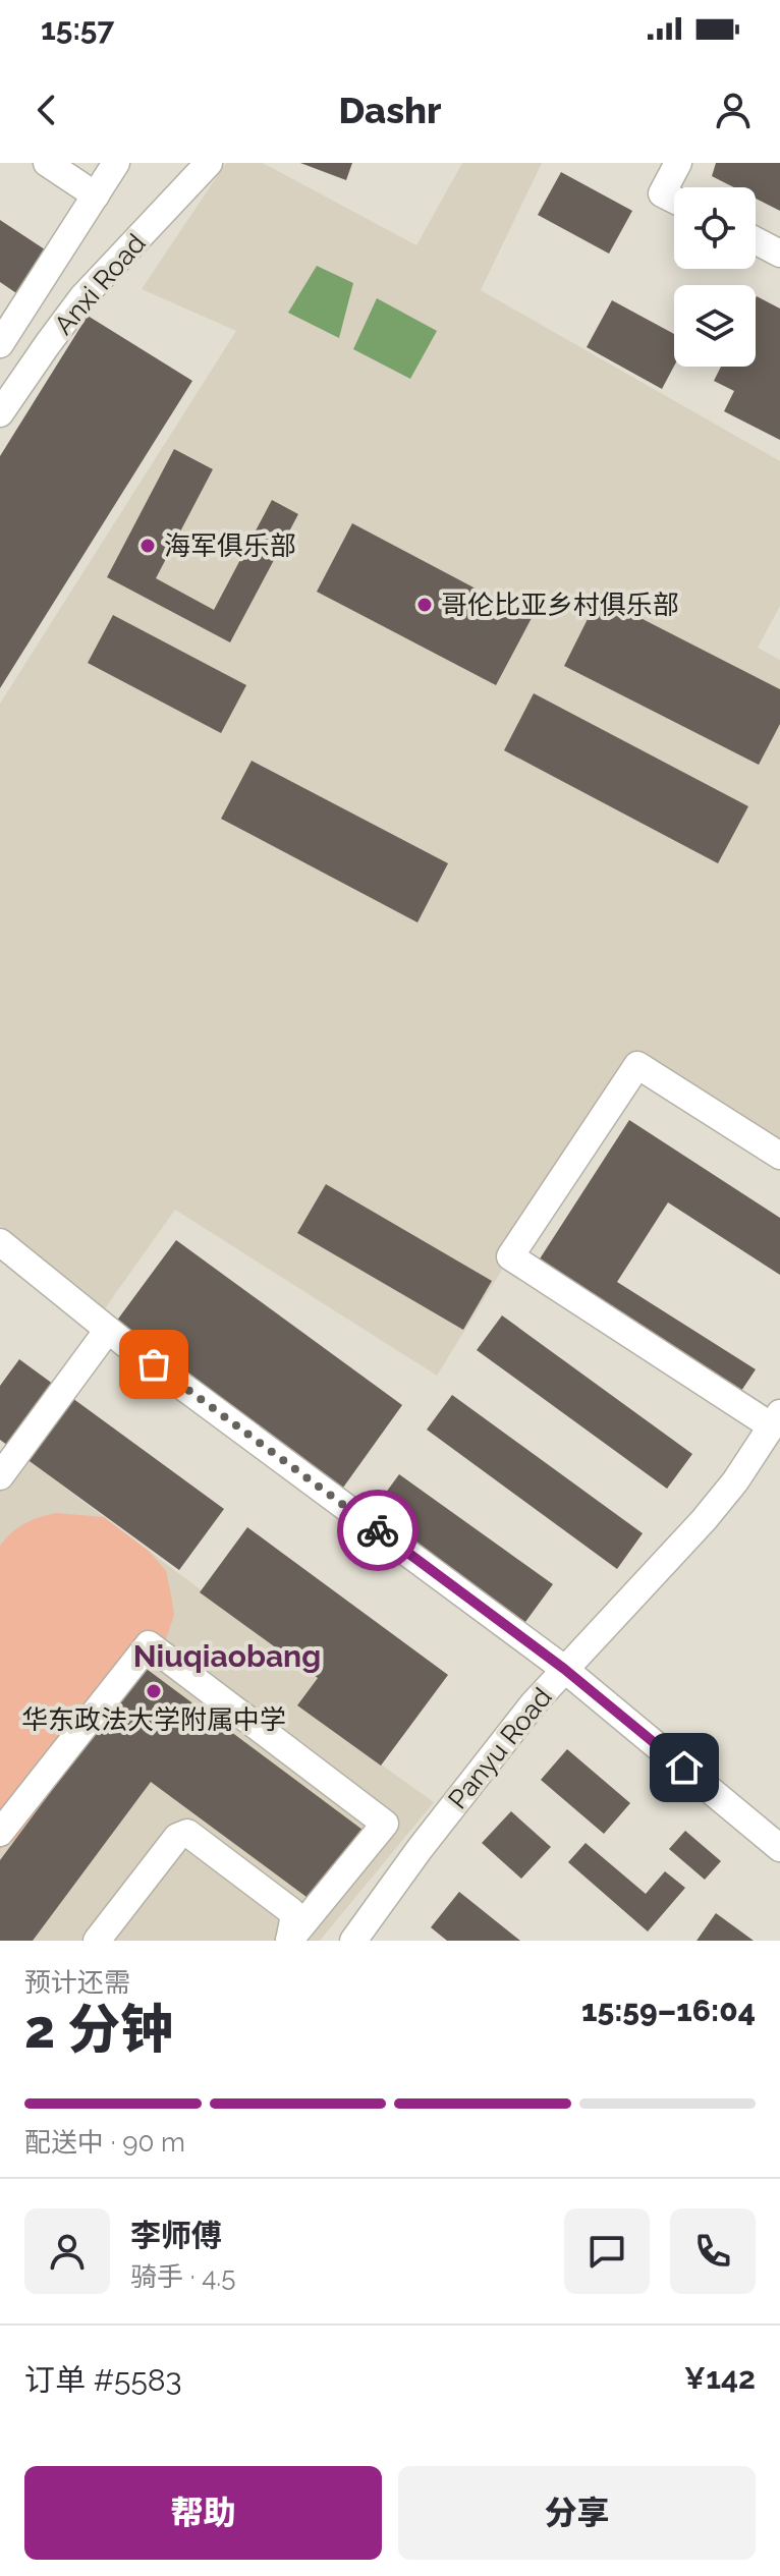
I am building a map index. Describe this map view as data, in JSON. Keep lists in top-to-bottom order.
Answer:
{
  "streets": {
    "street": ["Anxi Road", "Panyu Road"]
  },
  "districts": ["Niuqiaobang"],
  "places": ["海军俱乐部", "哥伦比亚乡村俱乐部", "华东政法大学附属中学"],
  "page": {
    "status": "15:57",
    "header": "Dashr",
    "heading": ["2 分钟", "预计还需", "15:59–16:04"],
    "panel": [
      "李师傅",
      "骑手 · 4.5",
      "订单 #5583",
      "¥142"
    ],
    "bar": "配送中 · 90 m",
    "buttons": ["帮助", "分享"]
  }
}
